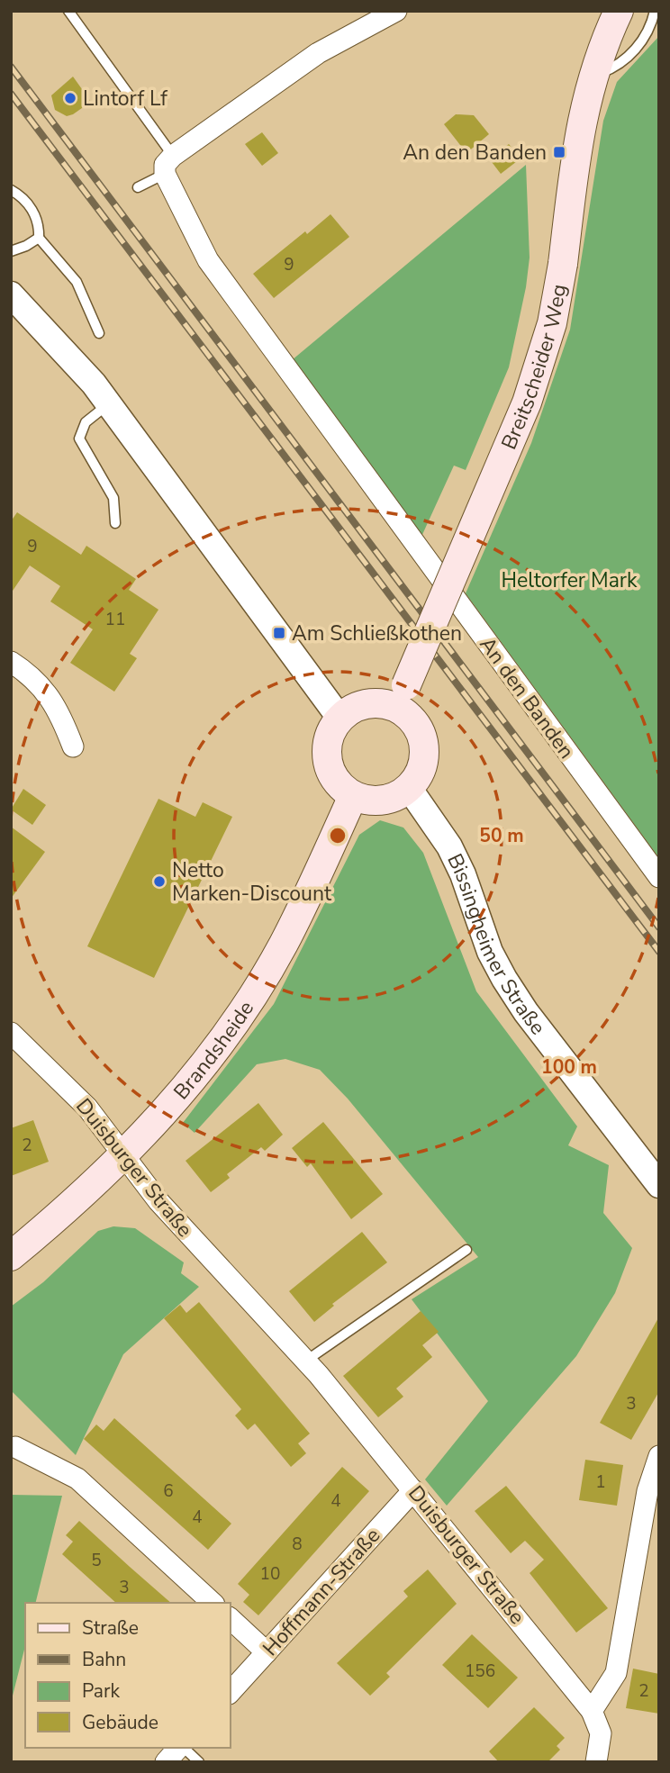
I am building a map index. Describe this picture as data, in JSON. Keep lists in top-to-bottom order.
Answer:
{
  "streets": {
    "main road": ["Breitscheider Weg", "Brandsheide"],
    "street": [
      "An den Banden",
      "Bissingheimer Straße",
      "Duisburger Straße",
      "Hoffmann-Straße"
    ]
  },
  "crossings": [
    ["Breitscheider Weg", "Bissingheimer Straße"],
    ["Breitscheider Weg", "Brandsheide"],
    ["Bissingheimer Straße", "Brandsheide"],
    ["Brandsheide", "Duisburger Straße"],
    ["Duisburger Straße", "Hoffmann-Straße"]
  ],
  "parks": ["Heltorfer Mark"],
  "places": {
    "other": ["Lintorf Lf", "Netto Marken-Discount"],
    "transit": ["An den Banden", "Am Schließkothen"]
  },
  "house_numbers": [
    "9",
    "9",
    "11",
    "2",
    "3",
    "1",
    "6",
    "4",
    "4",
    "8",
    "5",
    "10",
    "3",
    "156",
    "2"
  ],
  "legend": [
    "Straße",
    "Bahn",
    "Park",
    "Gebäude"
  ],
  "rings": ["50 m", "100 m"]
}
